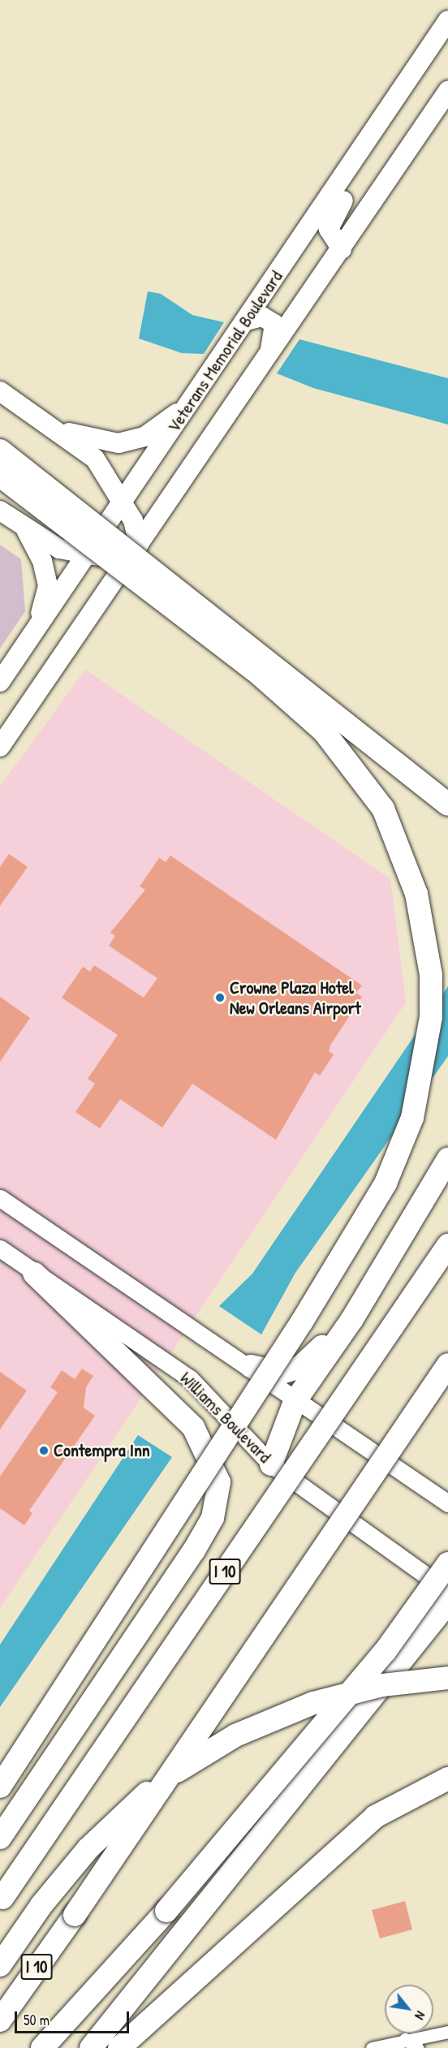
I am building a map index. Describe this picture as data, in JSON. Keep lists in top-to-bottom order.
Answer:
{
  "streets": {
    "highway": ["I 10"],
    "main road": ["Veterans Memorial Boulevard", "Williams Boulevard"]
  },
  "places": ["Crowne Plaza Hotel New Orleans Airport", "Contempra Inn"],
  "scale_bar": "50 m",
  "north": "bottom right"
}
